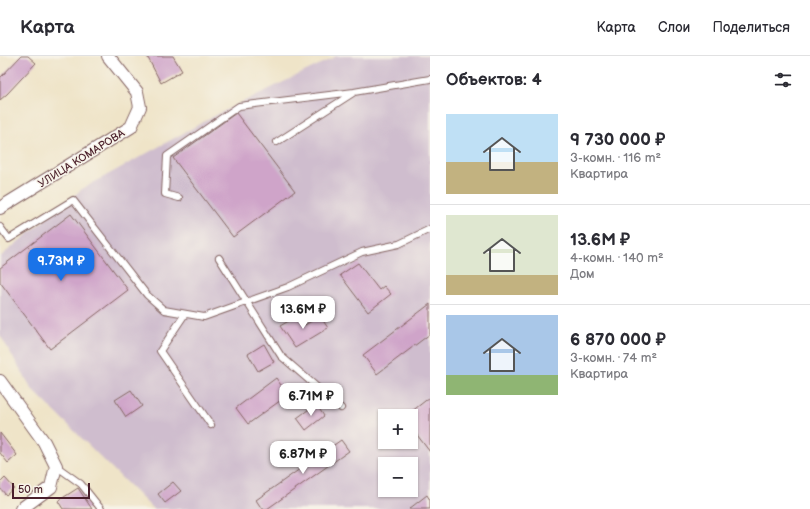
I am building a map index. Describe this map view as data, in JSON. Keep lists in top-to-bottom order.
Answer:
{
  "streets": {
    "street": ["УЛИЦА КОМАРОВА"]
  },
  "scale_bar": "50 m",
  "page": {
    "header": "Карта",
    "nav": ["Карта", "Слои", "Поделиться"],
    "heading": "Объектов: 4",
    "list": [
      {
        "name": "9 730 000 ₽",
        "note": "3-комн. · 116 m² · Квартира"
      },
      {
        "name": "13.6M ₽",
        "note": "4-комн. · 140 m² · Дом"
      },
      {
        "name": "6 870 000 ₽",
        "note": "3-комн. · 74 m² · Квартира"
      }
    ],
    "price": [
      "9.73M ₽",
      "13.6M ₽",
      "6.71M ₽",
      "6.87M ₽"
    ],
    "map_buttons": ["+", "−"],
    "scale": "50 m"
  }
}
